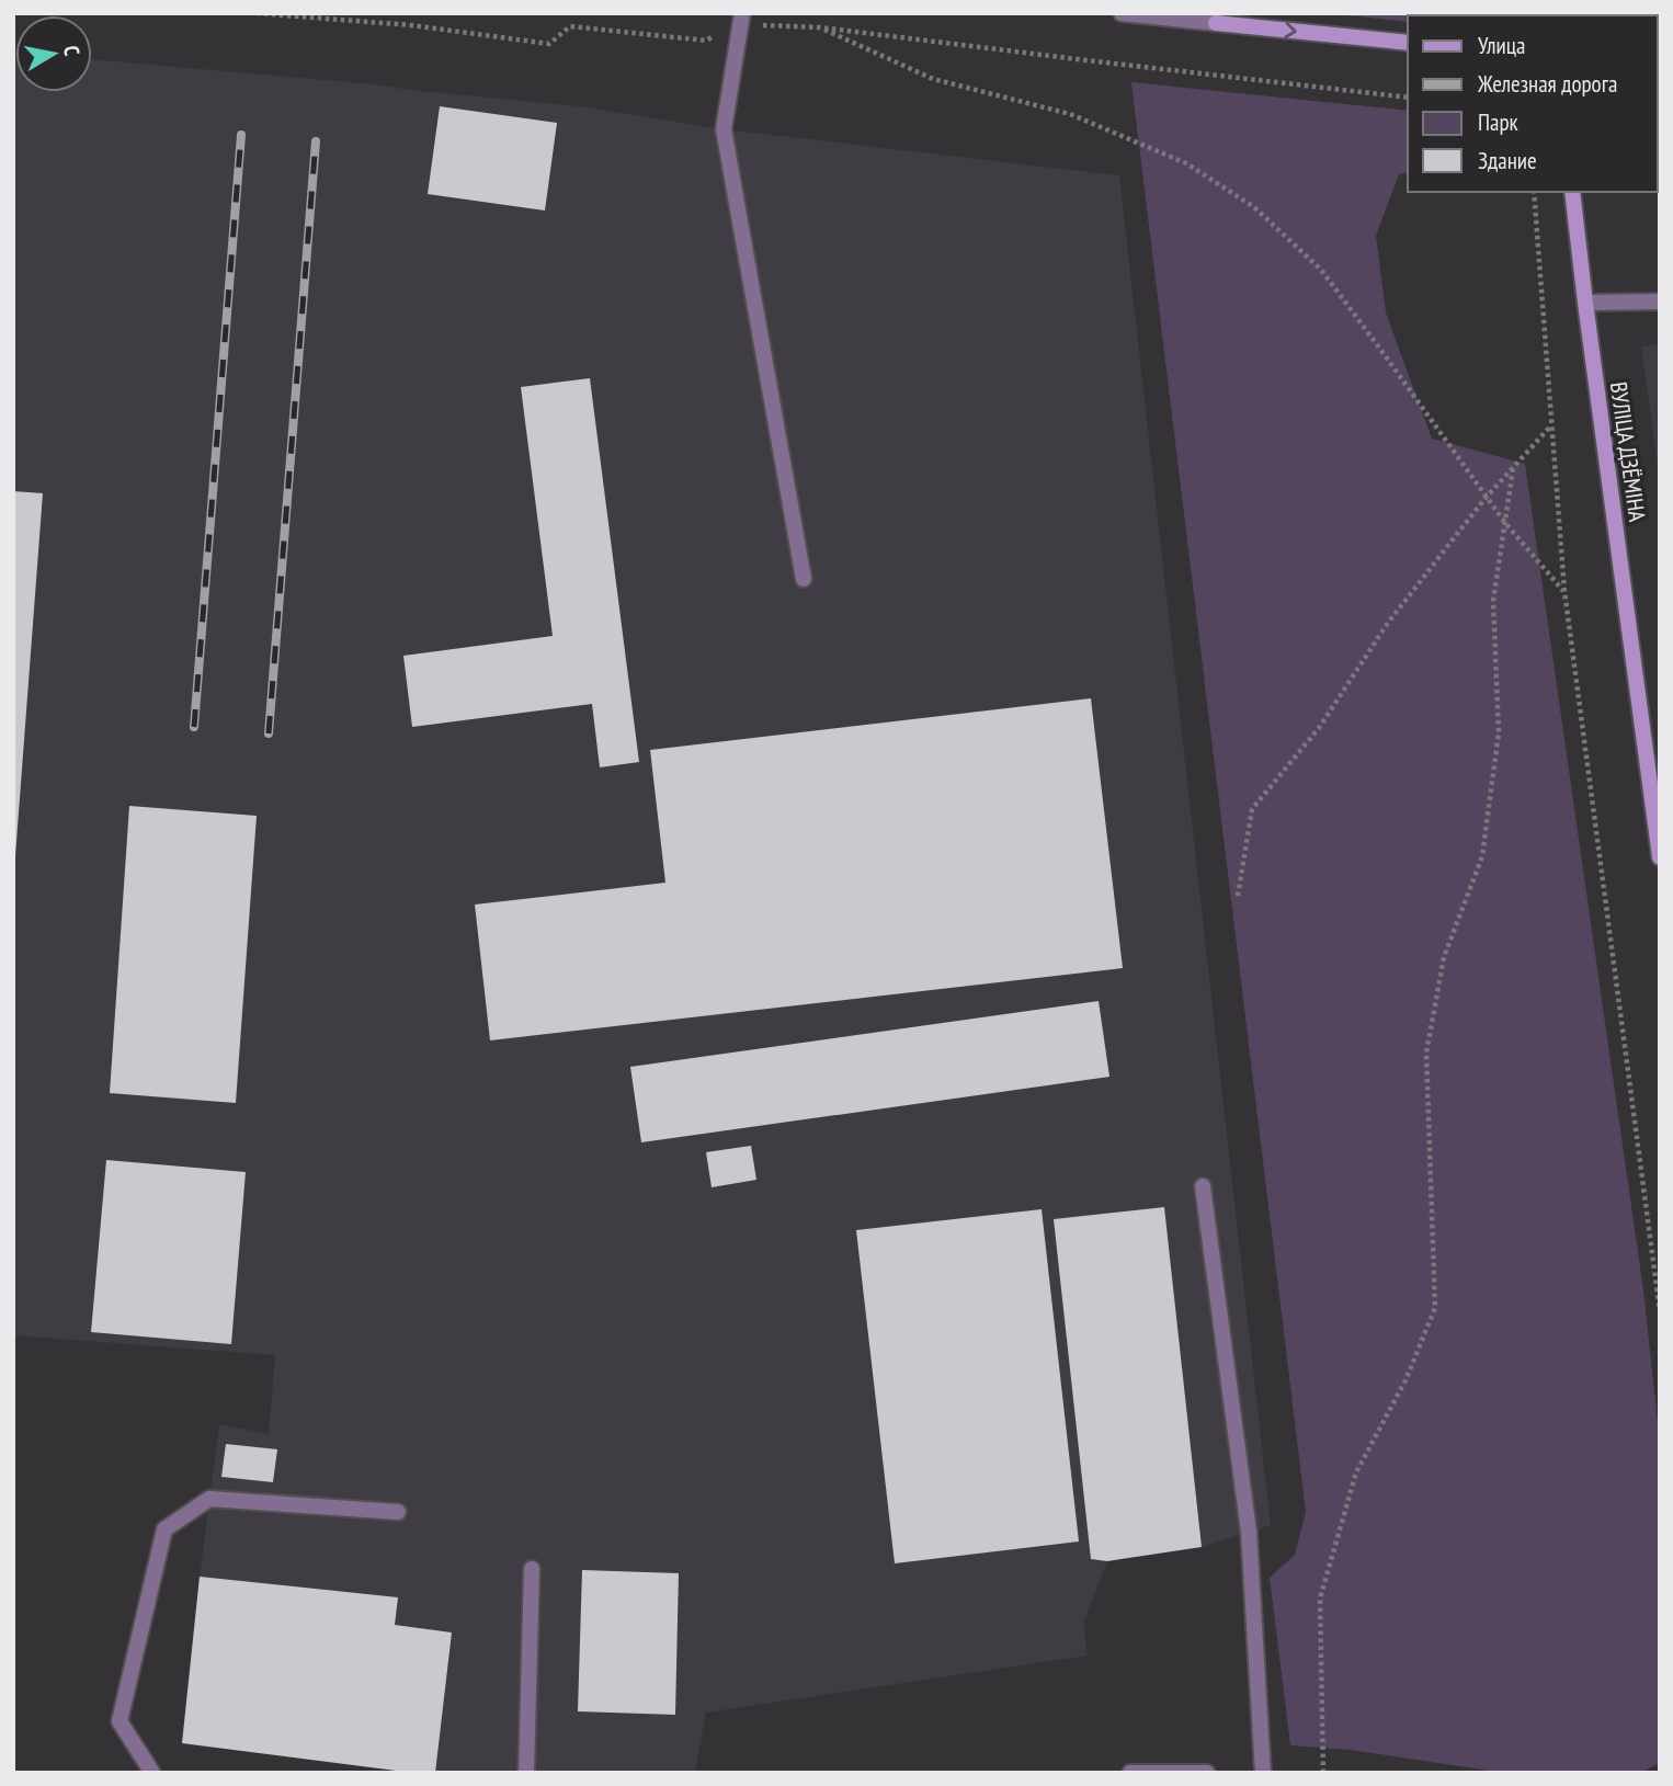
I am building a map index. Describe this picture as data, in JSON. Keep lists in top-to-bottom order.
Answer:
{
  "streets": {
    "main road": ["ВУЛІЦА ДЗЁМІНА"]
  },
  "legend": [
    "Улица",
    "Железная дорога",
    "Парк",
    "Здание"
  ],
  "north": "right"
}
